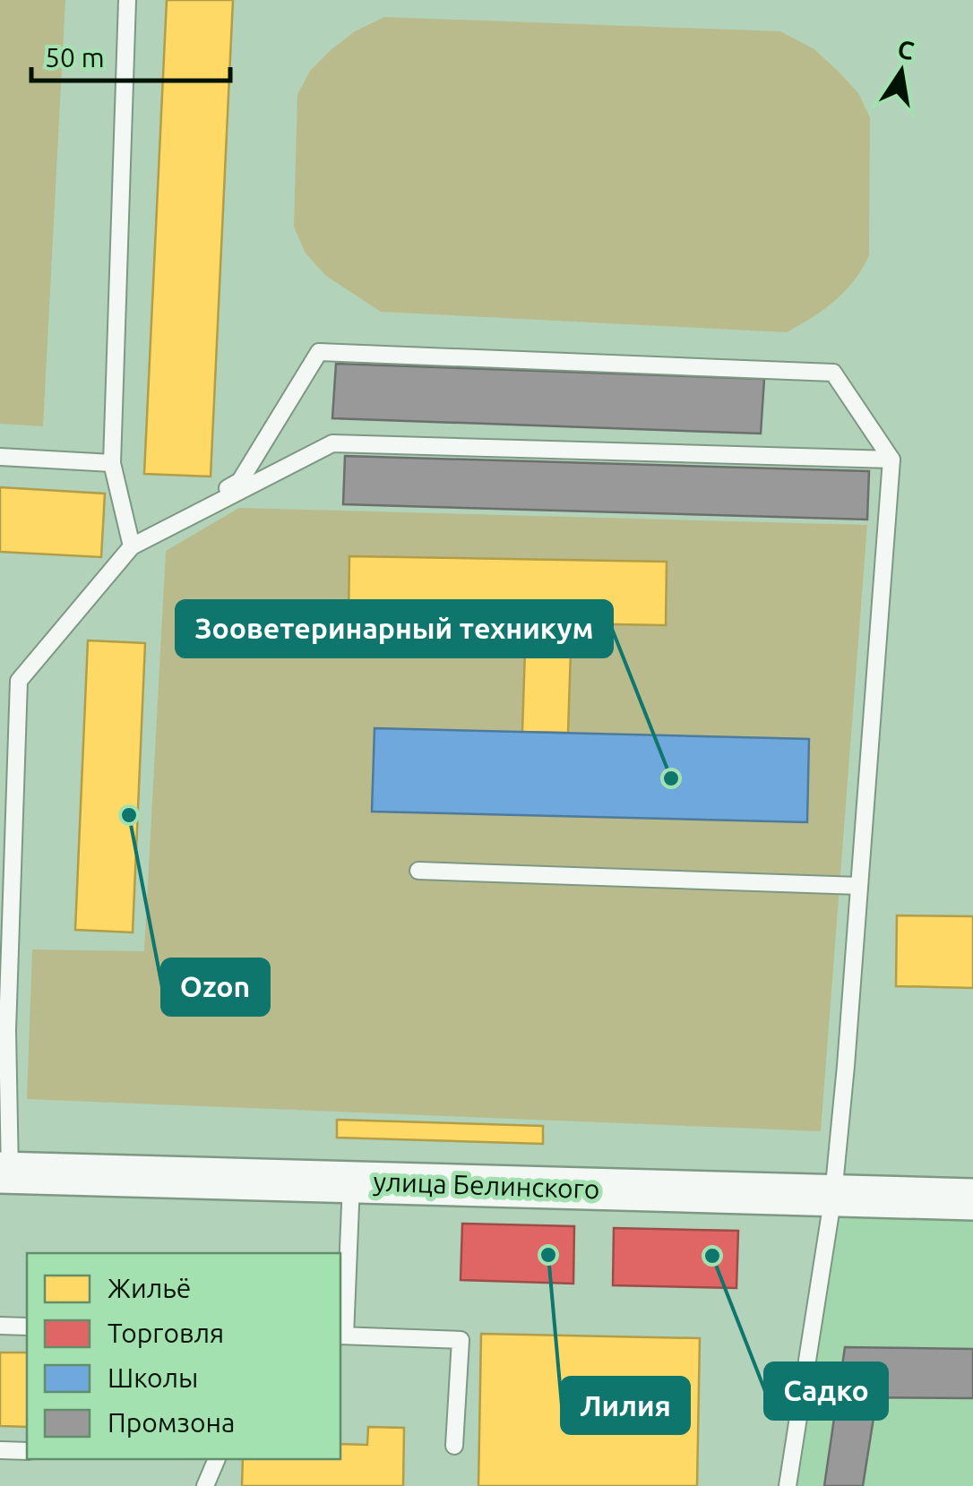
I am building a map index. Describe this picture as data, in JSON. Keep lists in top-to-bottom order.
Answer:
{
  "streets": {
    "street": ["улица Белинского"]
  },
  "places": [
    "Зооветеринарный техникум",
    "Ozon",
    "Лилия",
    "Садко"
  ],
  "legend": [
    "Жильё",
    "Торговля",
    "Школы",
    "Промзона"
  ],
  "scale_bar": "50 m",
  "north": "top"
}
